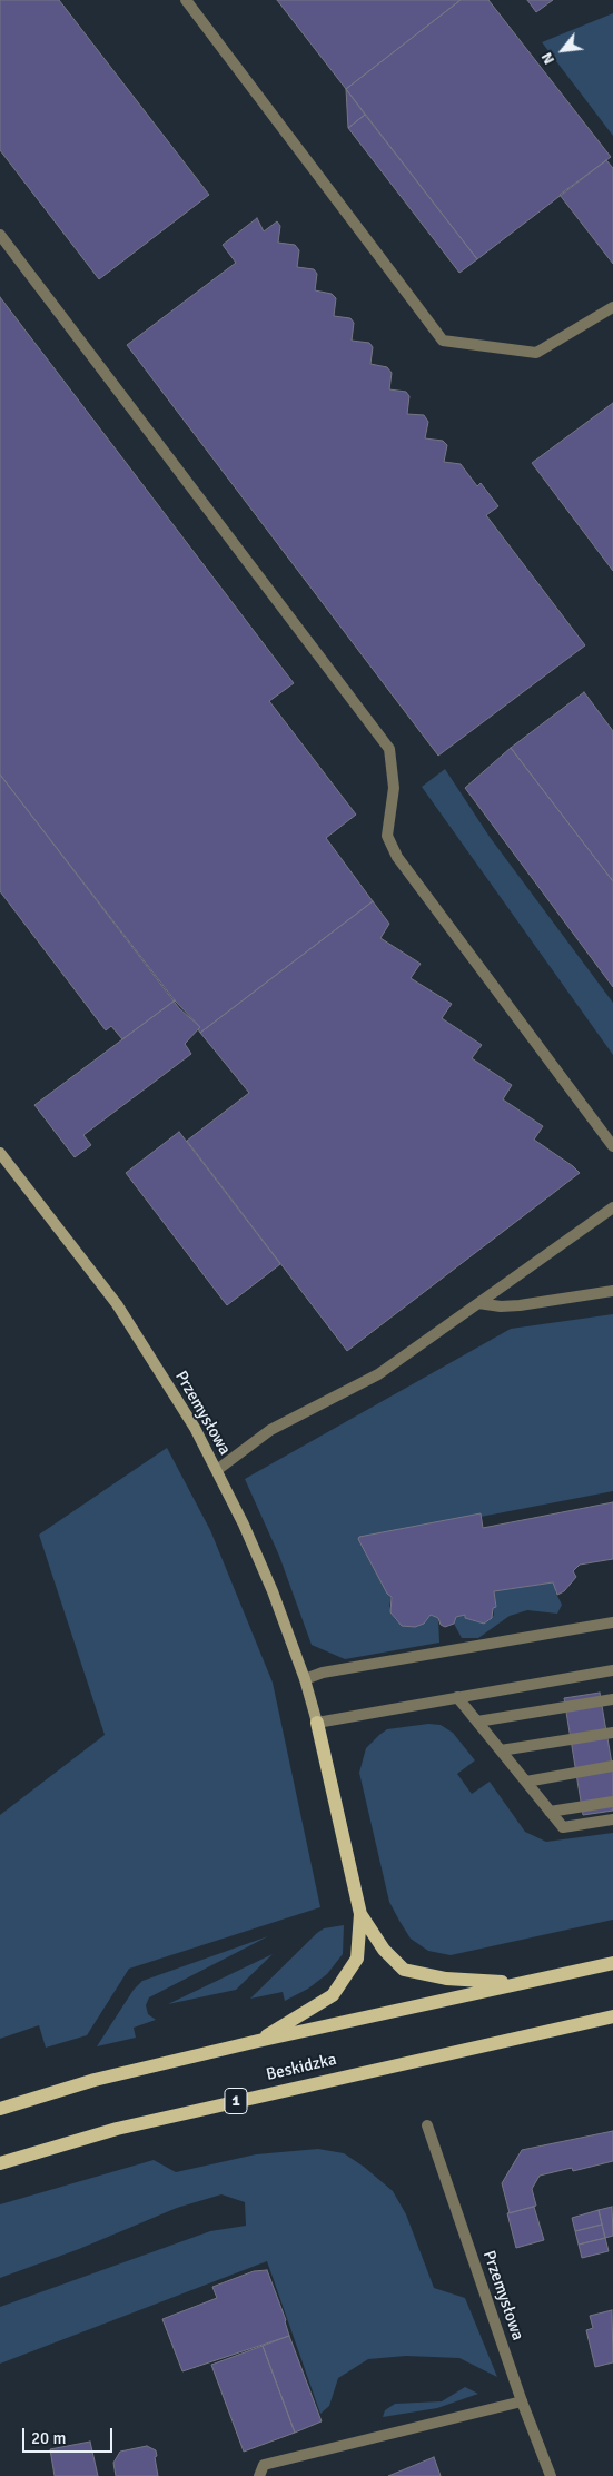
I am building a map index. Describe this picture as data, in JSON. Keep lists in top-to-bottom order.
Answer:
{
  "streets": {
    "main road": ["Beskidzka", "1"],
    "street": ["Przemysłowa"]
  },
  "scale_bar": "20 m",
  "north": "bottom left"
}
